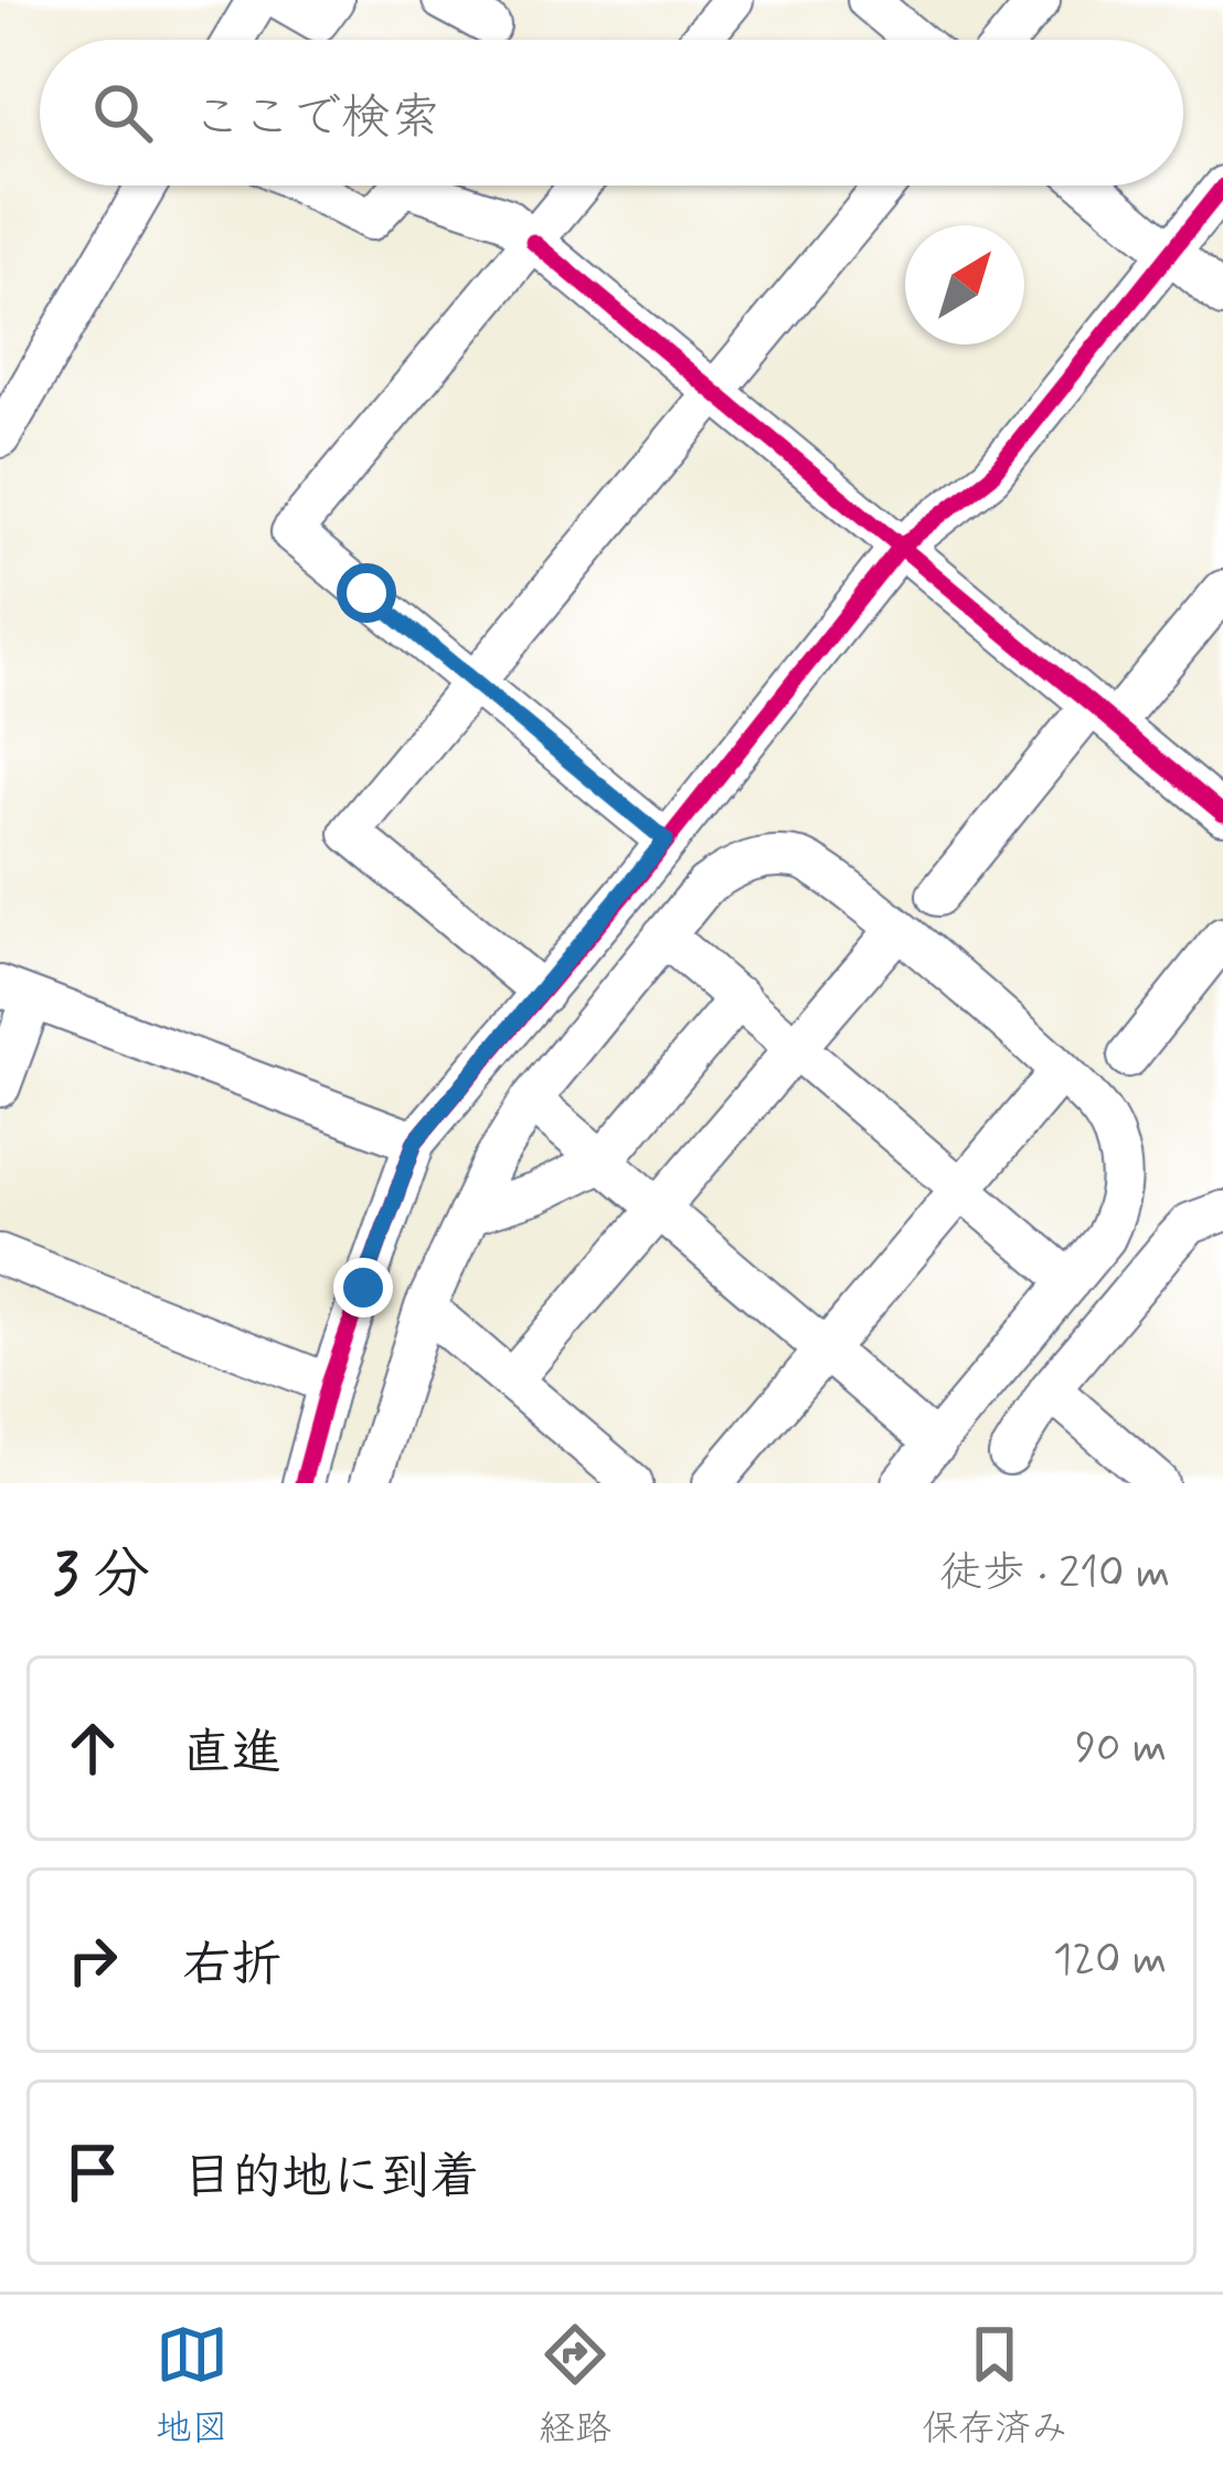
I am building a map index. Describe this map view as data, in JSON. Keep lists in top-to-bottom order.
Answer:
{
  "north": "top right",
  "page": {
    "search": "ここで検索",
    "heading": ["3 分", "徒歩 · 210 m"],
    "list": [
      ["直進", "90 m"],
      ["右折", "120 m"],
      "目的地に到着"
    ],
    "nav": ["地図", "経路", "保存済み"]
  }
}
